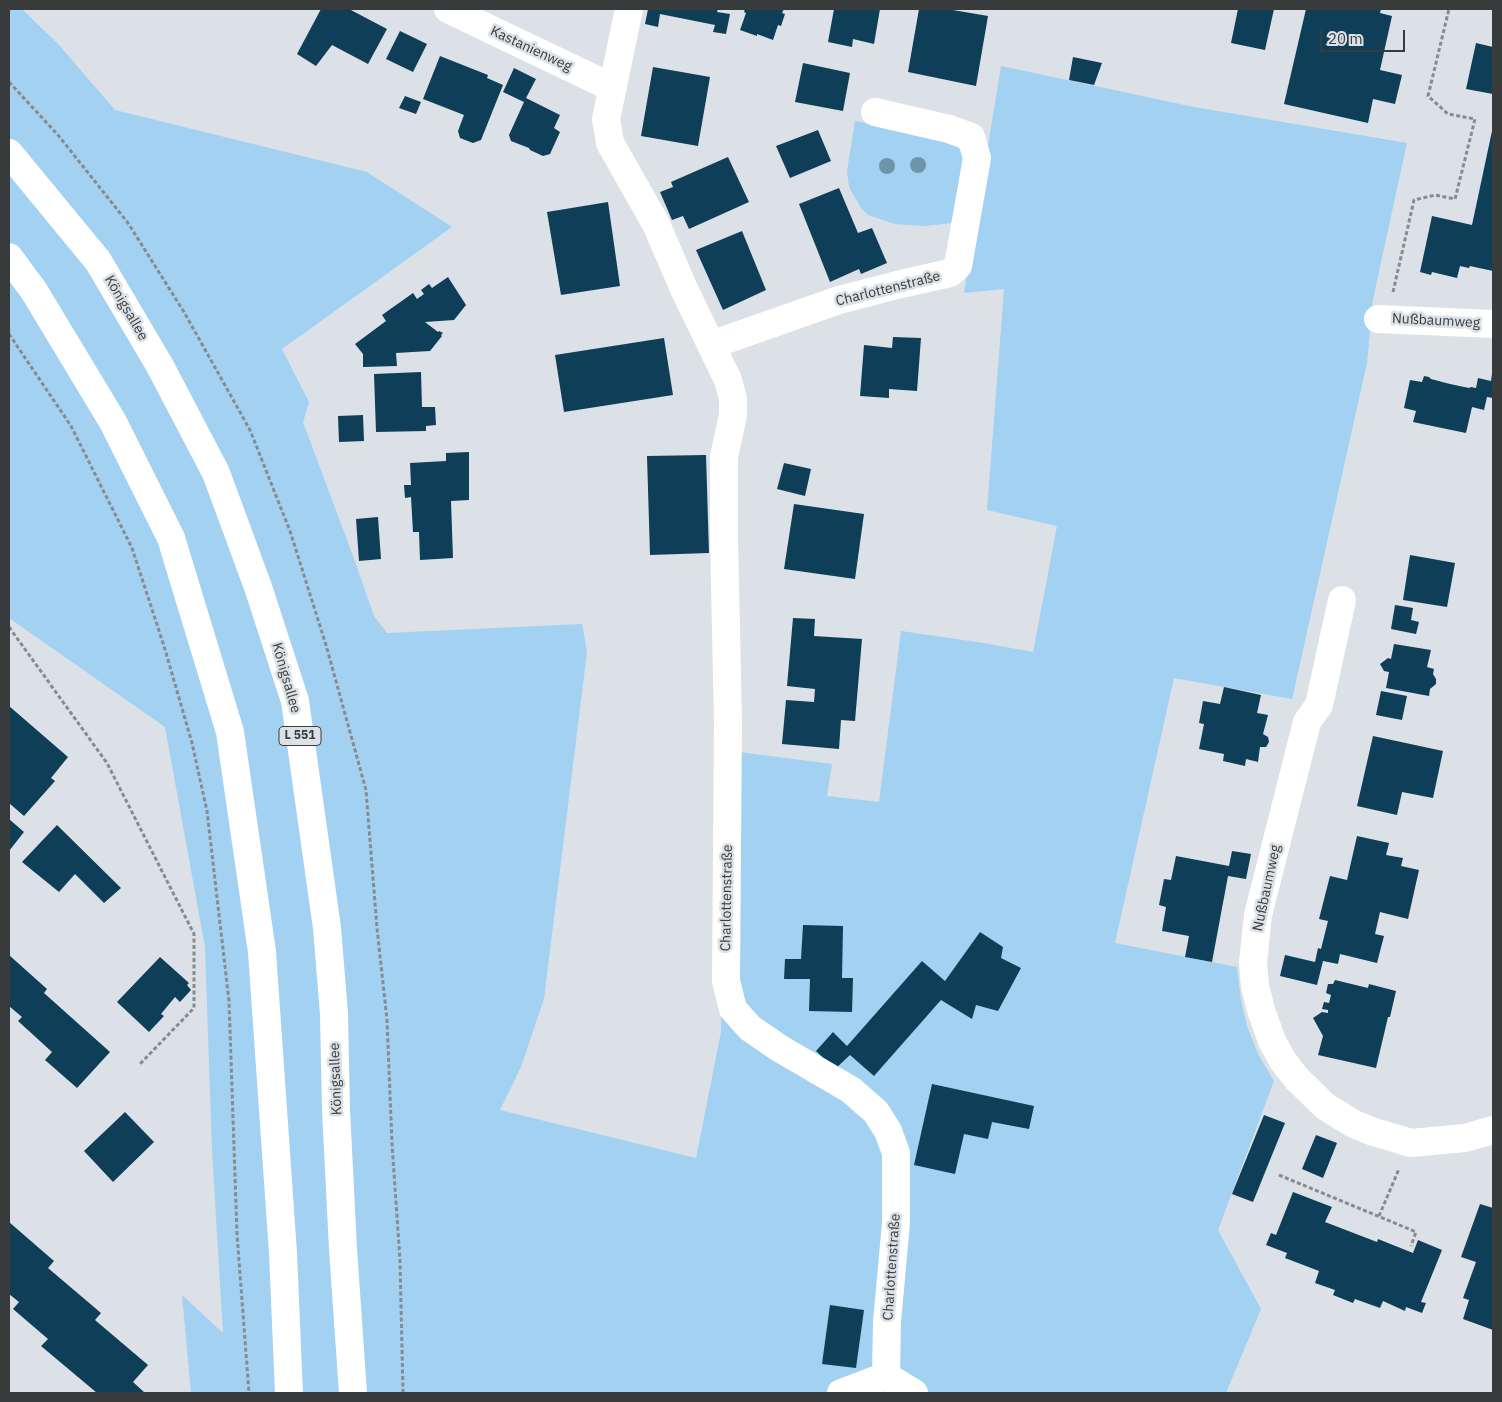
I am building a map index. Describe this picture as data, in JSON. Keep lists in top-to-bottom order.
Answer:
{
  "streets": {
    "street": [
      "Kastanienweg",
      "Charlottenstraße",
      "Königsallee",
      "Nußbaumweg",
      "L 551"
    ]
  },
  "crossings": [
    ["Kastanienweg", "Charlottenstraße"]
  ],
  "scale_bar": "20 m"
}
